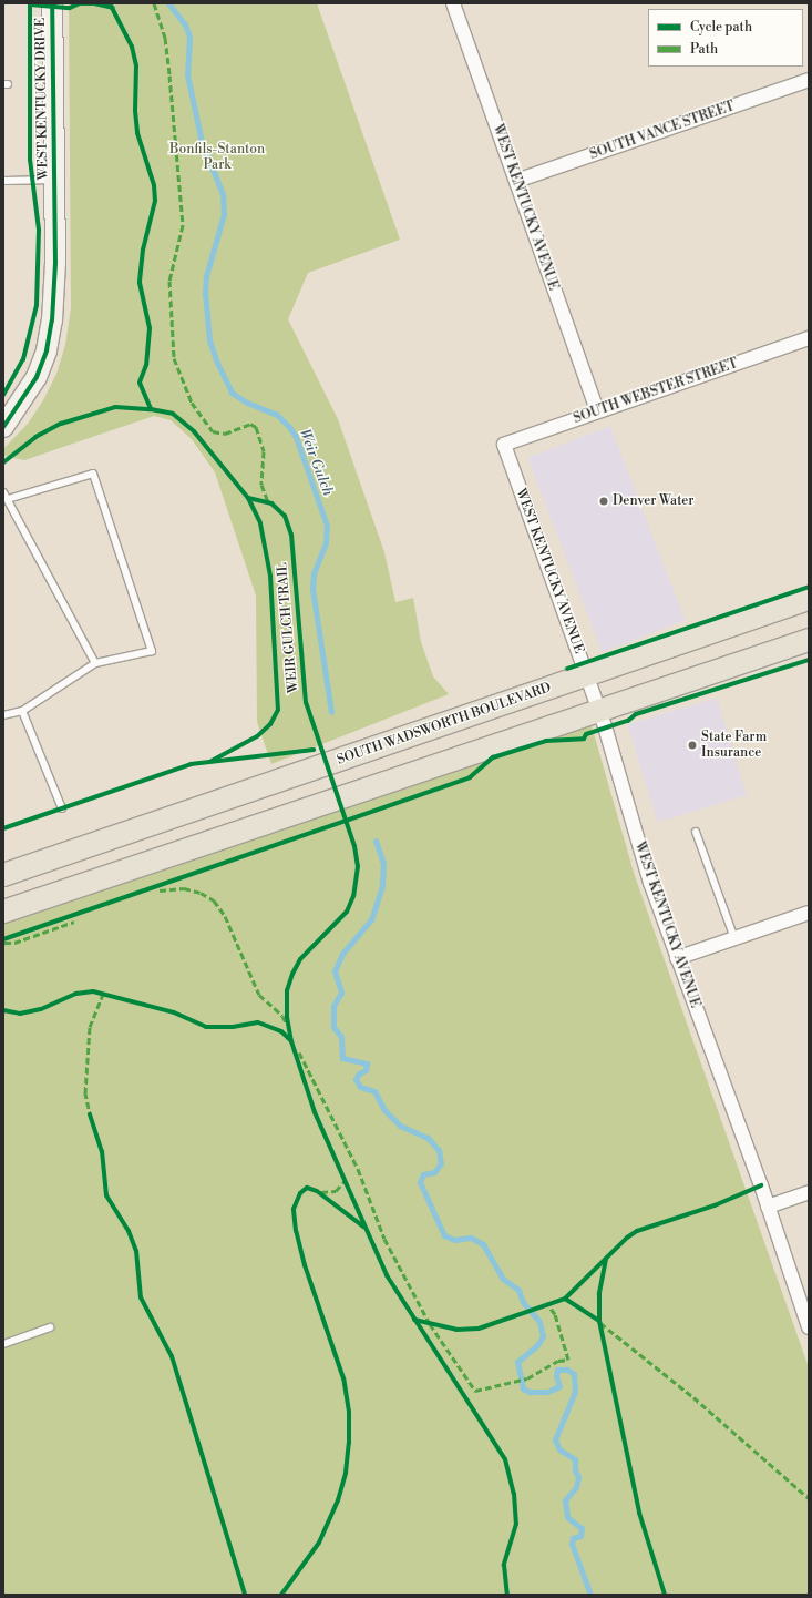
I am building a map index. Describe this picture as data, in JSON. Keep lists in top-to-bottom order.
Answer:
{
  "streets": {
    "main road": ["SOUTH WADSWORTH BOULEVARD"],
    "street": [
      "WEST KENTUCKY DRIVE",
      "SOUTH VANCE STREET",
      "WEST KENTUCKY AVENUE",
      "SOUTH WEBSTER STREET"
    ],
    "cycle path": ["WEIR GULCH TRAIL"]
  },
  "crossings": [
    ["SOUTH VANCE STREET", "WEST KENTUCKY AVENUE"],
    ["WEST KENTUCKY AVENUE", "SOUTH WEBSTER STREET"],
    ["WEST KENTUCKY AVENUE", "SOUTH WADSWORTH BOULEVARD"]
  ],
  "water": ["Weir Gulch"],
  "parks": ["Bonfils-Stanton Park"],
  "places": ["Denver Water", "State Farm Insurance"],
  "legend": ["Cycle path", "Path"]
}
